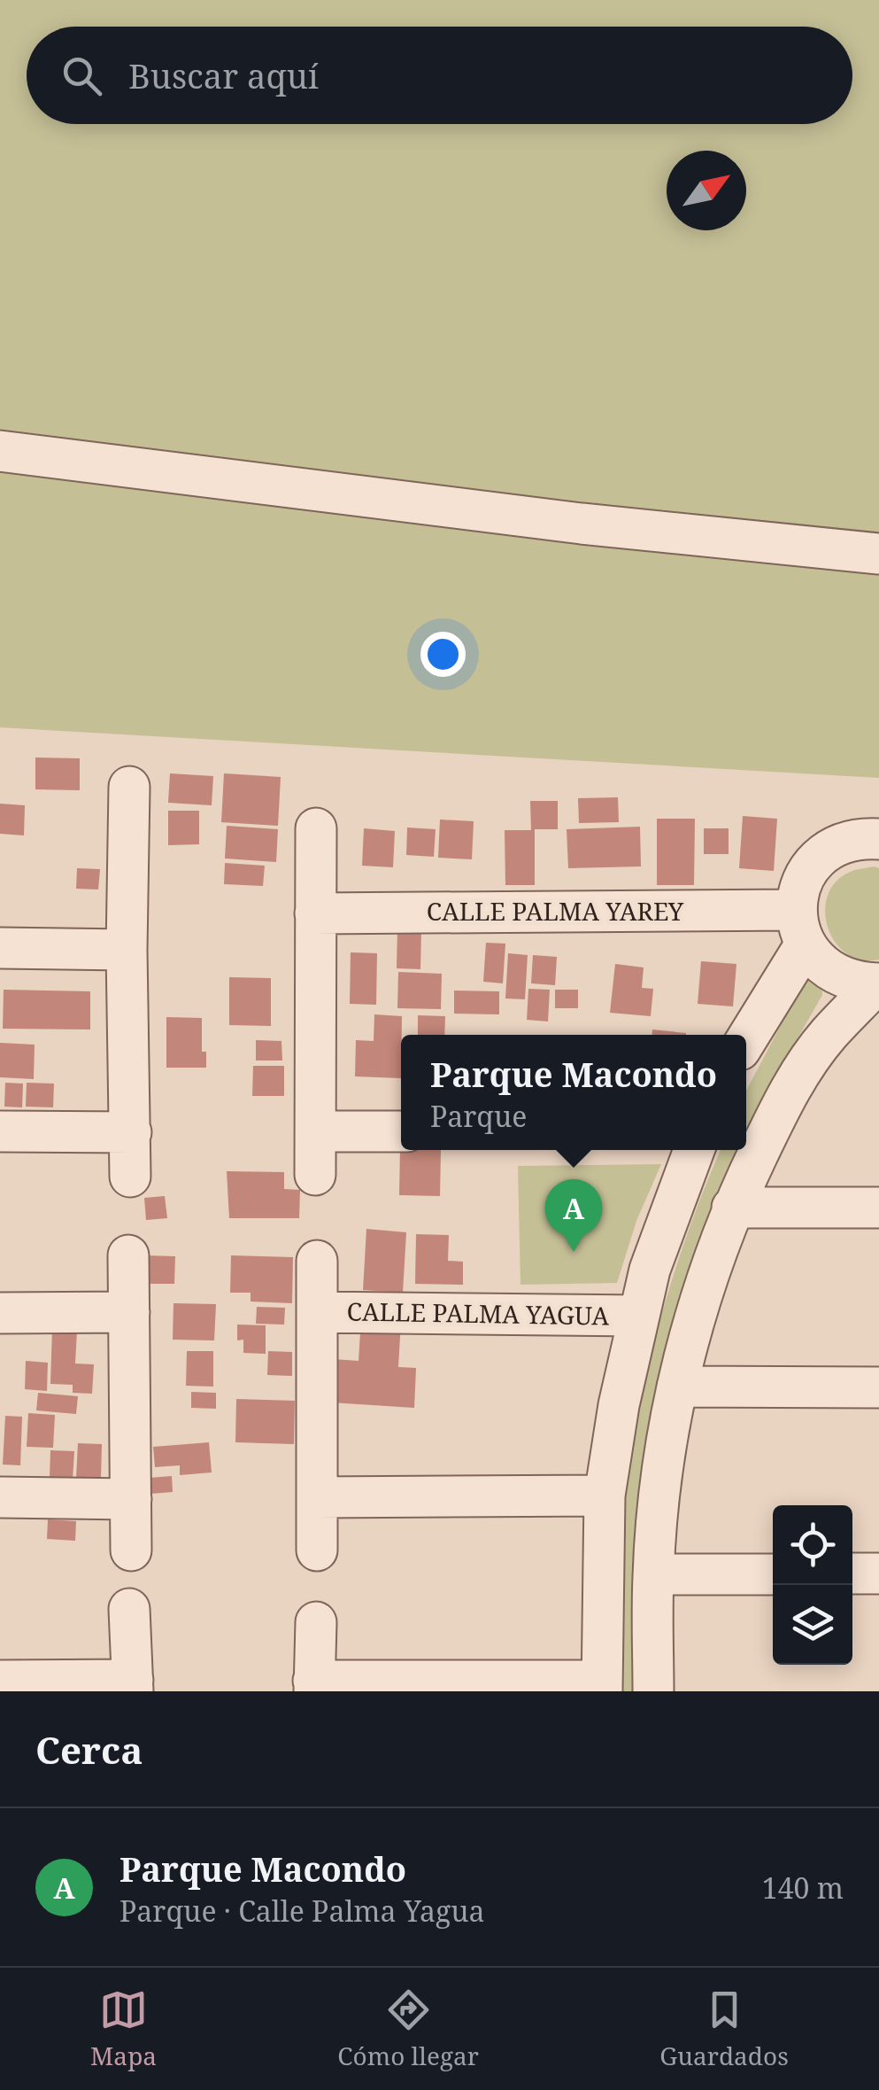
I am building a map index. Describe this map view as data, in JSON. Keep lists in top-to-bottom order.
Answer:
{
  "streets": {
    "street": ["CALLE PALMA YAREY", "CALLE PALMA YAGUA"]
  },
  "north": "top right",
  "page": {
    "search": "Buscar aquí",
    "popup": ["Parque Macondo", "Parque"],
    "pins": "A",
    "heading": "Cerca",
    "list": [
      {
        "mark": "A",
        "name": "Parque Macondo",
        "note": "Parque · Calle Palma Yagua",
        "value": "140 m"
      }
    ],
    "nav": ["Mapa", "Cómo llegar", "Guardados"]
  }
}
